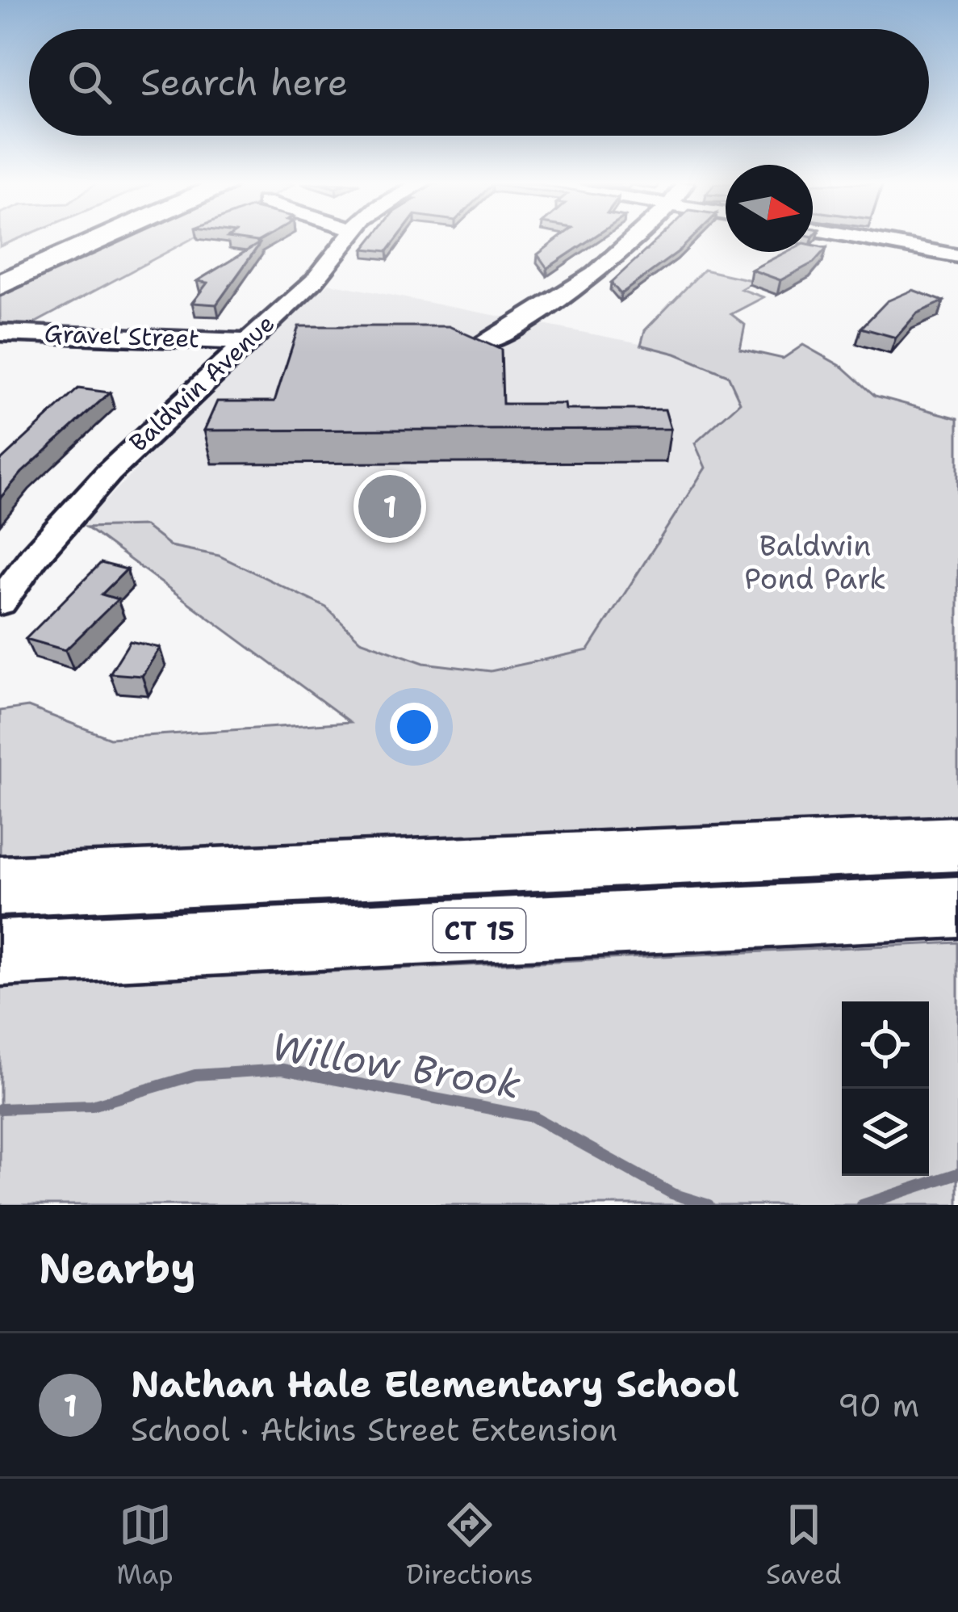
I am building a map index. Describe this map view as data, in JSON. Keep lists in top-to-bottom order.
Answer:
{
  "streets": {
    "highway": ["CT 15"],
    "street": ["Gravel Street", "Baldwin Avenue"]
  },
  "crossings": [
    ["Gravel Street", "Baldwin Avenue"]
  ],
  "water": ["Willow Brook"],
  "parks": ["Baldwin Pond Park"],
  "north": "right",
  "page": {
    "search": "Search here",
    "pins": "1",
    "heading": "Nearby",
    "list": [
      {
        "mark": "1",
        "name": "Nathan Hale Elementary School",
        "note": "School · Atkins Street Extension",
        "value": "90 m"
      }
    ],
    "nav": ["Map", "Directions", "Saved"]
  }
}
